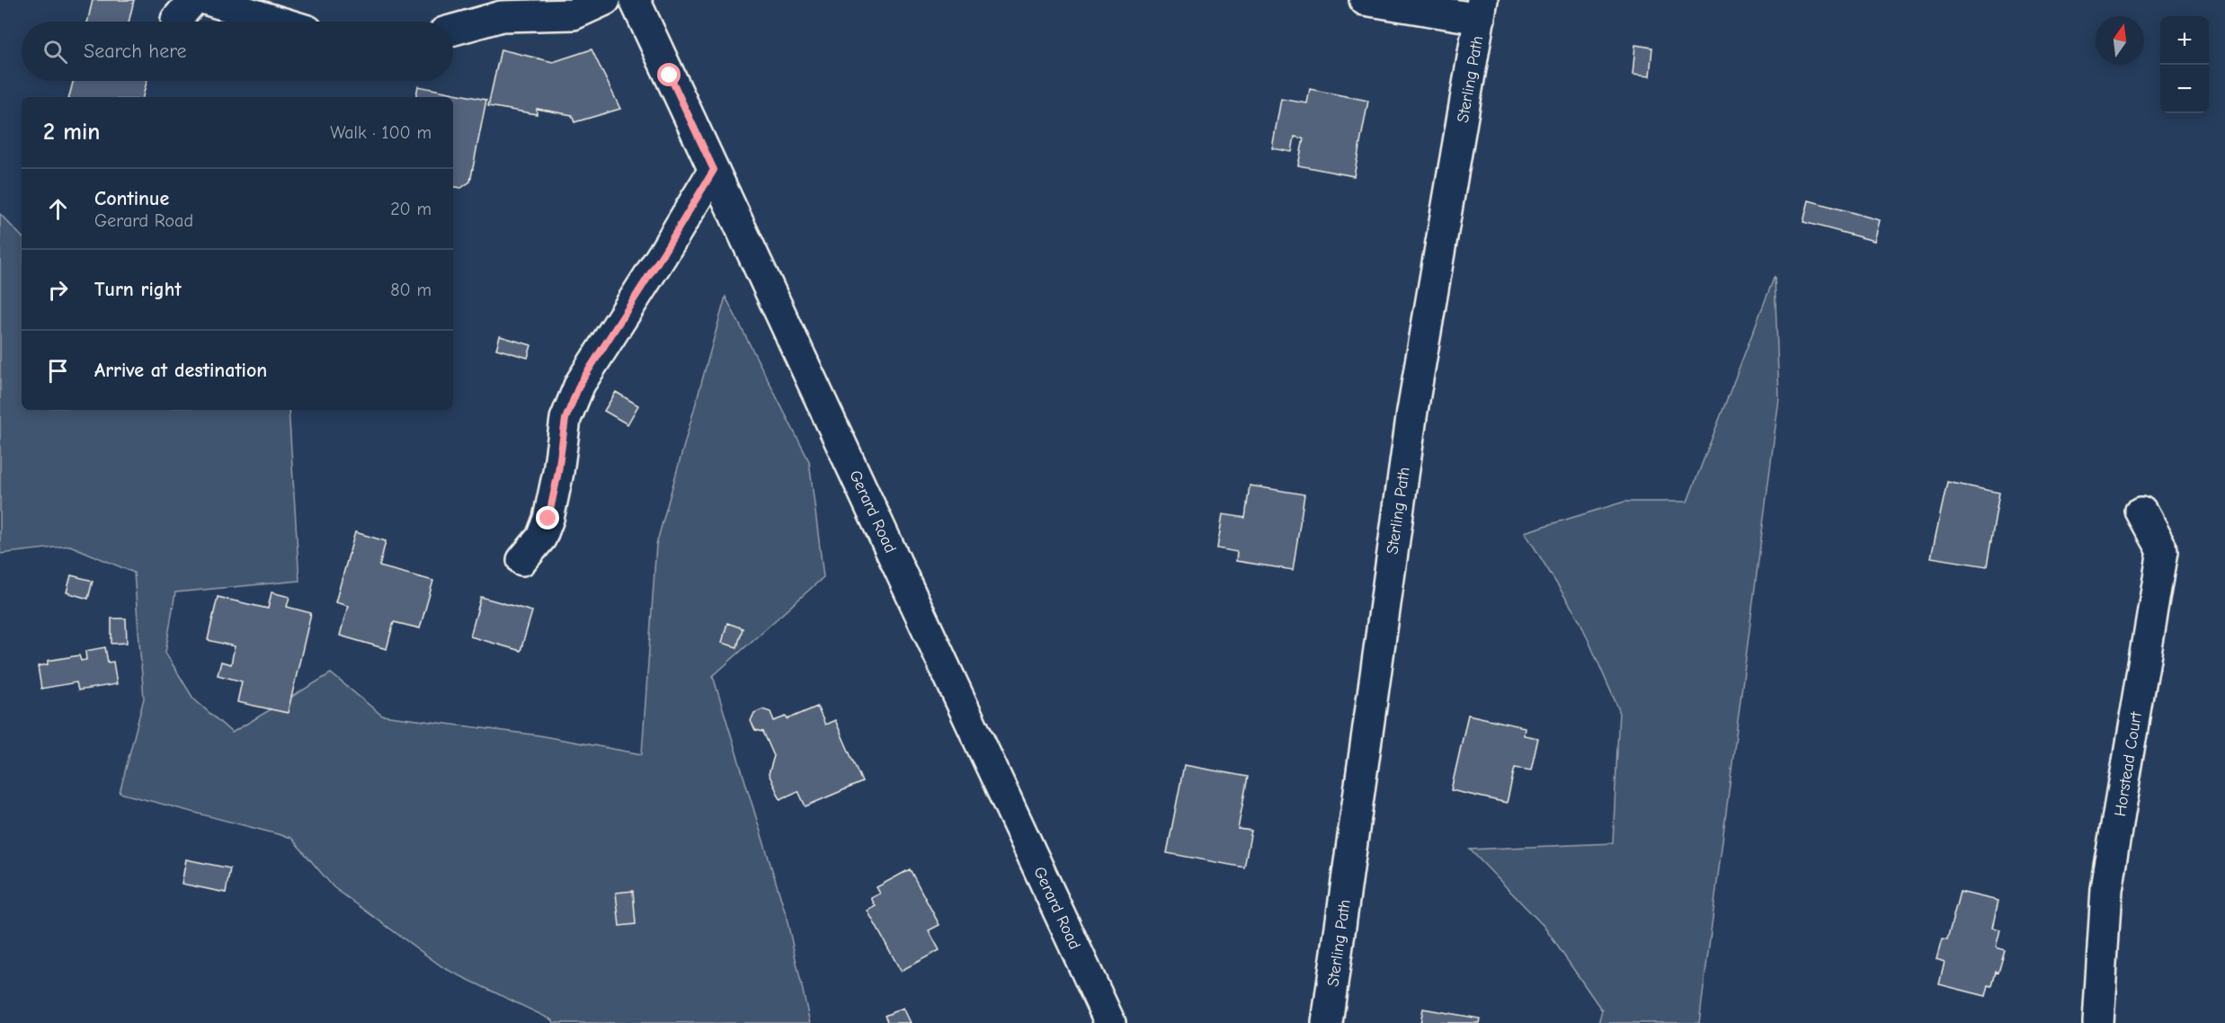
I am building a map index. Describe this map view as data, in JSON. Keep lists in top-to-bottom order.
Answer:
{
  "streets": {
    "street": ["Sterling Path", "Gerard Road", "Horstead Court"]
  },
  "north": "top",
  "page": {
    "map_buttons": ["+", "−"],
    "search": "Search here",
    "heading": ["2 min", "Walk · 100 m"],
    "list": [
      ["Continue", "Gerard Road", "20 m"],
      ["Turn right", "80 m"],
      "Arrive at destination"
    ]
  }
}
